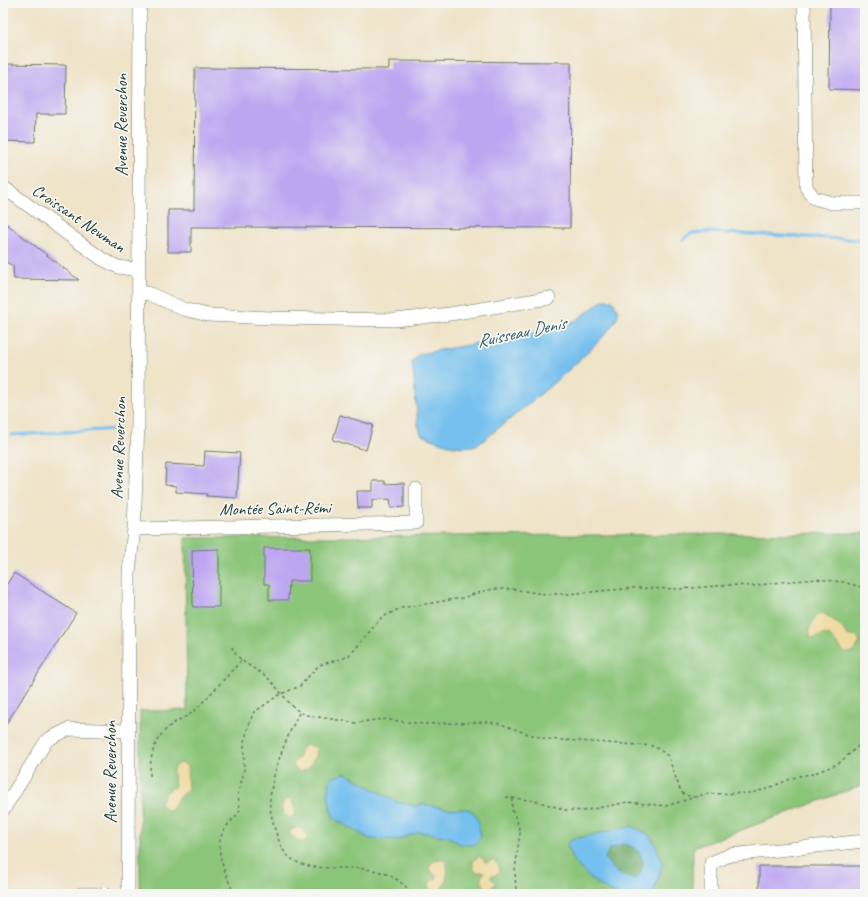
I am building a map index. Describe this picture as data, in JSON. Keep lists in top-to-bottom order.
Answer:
{
  "streets": {
    "street": ["Avenue Reverchon", "Croissant Newman", "Montée Saint-Rémi"]
  },
  "crossings": [
    ["Avenue Reverchon", "Croissant Newman"],
    ["Avenue Reverchon", "Montée Saint-Rémi"]
  ],
  "water": ["Ruisseau Denis"]
}
